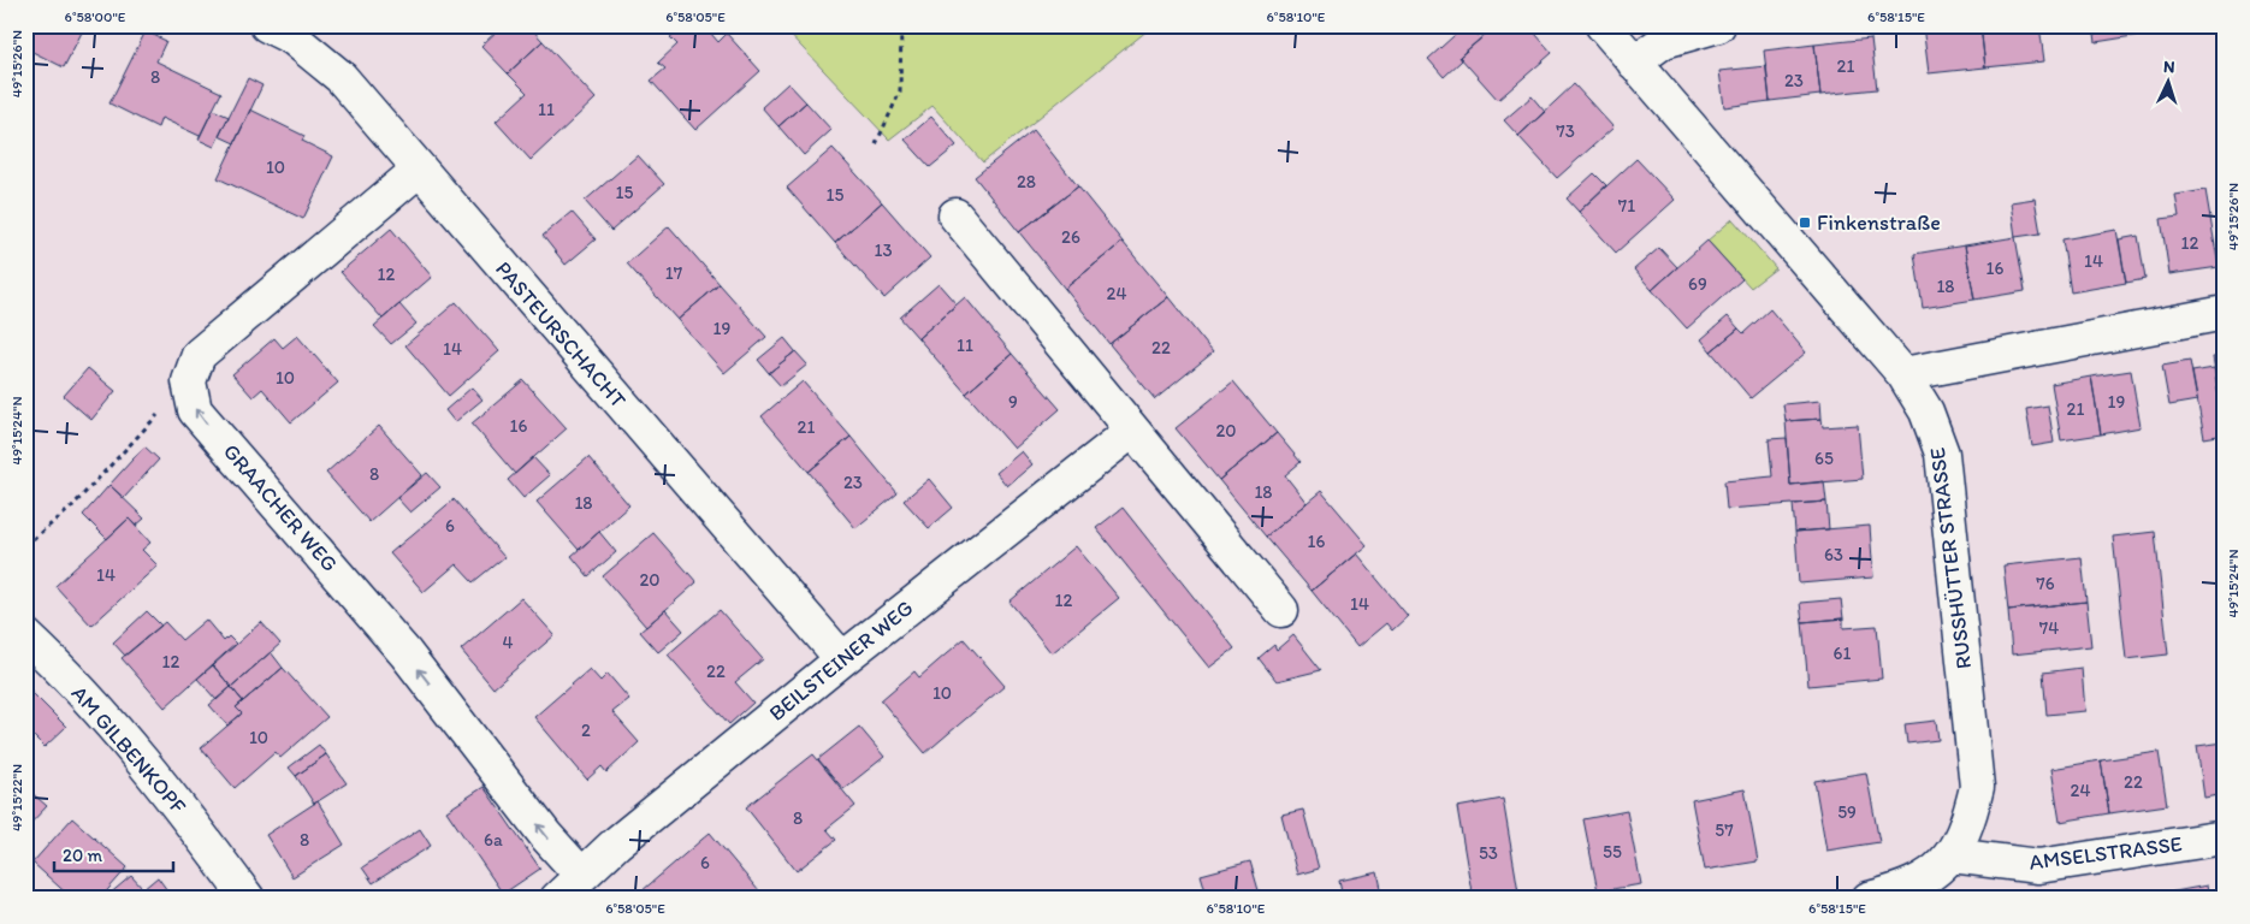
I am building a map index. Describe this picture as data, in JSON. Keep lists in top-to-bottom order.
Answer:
{
  "streets": {
    "street": [
      "PASTEURSCHACHT",
      "GRAACHER WEG",
      "RUSSHÜTTER STRASSE",
      "BEILSTEINER WEG",
      "AM GILBENKOPF",
      "AMSELSTRASSE"
    ]
  },
  "crossings": [
    ["PASTEURSCHACHT", "BEILSTEINER WEG"],
    ["GRAACHER WEG", "BEILSTEINER WEG"],
    ["RUSSHÜTTER STRASSE", "AMSELSTRASSE"]
  ],
  "one_way": ["GRAACHER WEG"],
  "places": {
    "transit": ["Finkenstraße"]
  },
  "house_numbers": [
    "21",
    "8",
    "23",
    "11",
    "73",
    "10",
    "28",
    "15",
    "15",
    "71",
    "26",
    "12",
    "13",
    "14",
    "16",
    "17",
    "12",
    "69",
    "18",
    "24",
    "19",
    "11",
    "22",
    "14",
    "10",
    "9",
    "19",
    "21",
    "16",
    "21",
    "20",
    "65",
    "8",
    "23",
    "18",
    "18",
    "6",
    "16",
    "63",
    "14",
    "20",
    "76",
    "12",
    "14",
    "74",
    "4",
    "61",
    "12",
    "22",
    "10",
    "2",
    "10",
    "22",
    "24",
    "59",
    "8",
    "57",
    "8",
    "6a",
    "55",
    "53",
    "6"
  ],
  "scale_bar": "20 m",
  "north": "top",
  "coordinates": [
    "6°58'00\"E",
    "6°58'05\"E",
    "6°58'10\"E",
    "6°58'15\"E",
    "49°15'26\"N",
    "49°15'24\"N",
    "49°15'22\"N"
  ]
}
